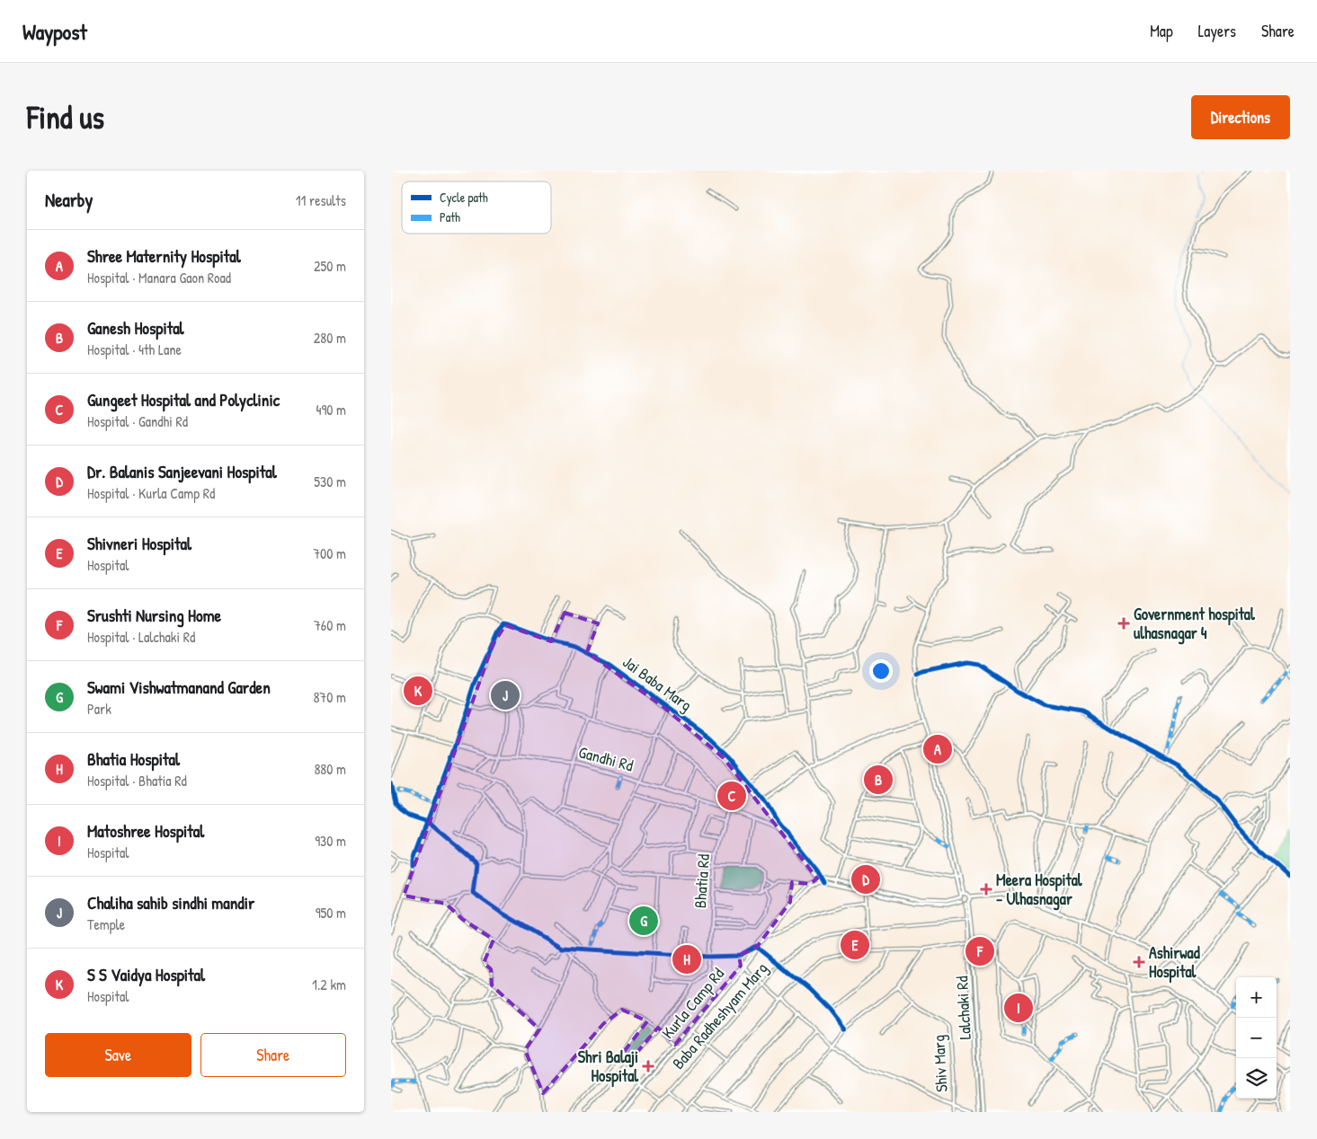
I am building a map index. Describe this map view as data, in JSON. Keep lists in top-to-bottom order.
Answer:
{
  "streets": {
    "street": [
      "Jai Baba Marg",
      "Gandhi Rd",
      "Bhatia Rd",
      "Kurla Camp Rd",
      "Lalchaki Rd",
      "Baba Radheshyam Marg",
      "Shiv Marg"
    ]
  },
  "crossings": [
    ["Jai Baba Marg", "Gandhi Rd"],
    ["Gandhi Rd", "Bhatia Rd"],
    ["Lalchaki Rd", "Baba Radheshyam Marg"]
  ],
  "places": {
    "health": [
      "Government hospital ulhasnagar 4",
      "Meera Hospital - Ulhasnagar",
      "Ashirwad Hospital",
      "Shri Balaji Hospital"
    ]
  },
  "legend": ["Cycle path", "Path"],
  "page": {
    "header": "Waypost",
    "nav": ["Map", "Layers", "Share"],
    "buttons": [
      "Directions",
      ["Save", "Share"]
    ],
    "title": "Find us",
    "heading": ["Nearby", "11 results"],
    "list": [
      {
        "mark": "A",
        "name": "Shree Maternity Hospital",
        "note": "Hospital · Manara Gaon Road",
        "value": "250 m"
      },
      {
        "mark": "B",
        "name": "Ganesh Hospital",
        "note": "Hospital · 4th Lane",
        "value": "280 m"
      },
      {
        "mark": "C",
        "name": "Gungeet Hospital and Polyclinic",
        "note": "Hospital · Gandhi Rd",
        "value": "490 m"
      },
      {
        "mark": "D",
        "name": "Dr. Balanis Sanjeevani Hospital",
        "note": "Hospital · Kurla Camp Rd",
        "value": "530 m"
      },
      {
        "mark": "E",
        "name": "Shivneri Hospital",
        "note": "Hospital",
        "value": "700 m"
      },
      {
        "mark": "F",
        "name": "Srushti Nursing Home",
        "note": "Hospital · Lalchaki Rd",
        "value": "760 m"
      },
      {
        "mark": "G",
        "name": "Swami Vishwatmanand Garden",
        "note": "Park",
        "value": "870 m"
      },
      {
        "mark": "H",
        "name": "Bhatia Hospital",
        "note": "Hospital · Bhatia Rd",
        "value": "880 m"
      },
      {
        "mark": "I",
        "name": "Matoshree Hospital",
        "note": "Hospital",
        "value": "930 m"
      },
      {
        "mark": "J",
        "name": "Chaliha sahib sindhi mandir",
        "note": "Temple",
        "value": "950 m"
      },
      {
        "mark": "K",
        "name": "S S Vaidya Hospital",
        "note": "Hospital",
        "value": "1.2 km"
      }
    ],
    "pins": [
      "K",
      "J",
      "A",
      "B",
      "C",
      "D",
      "G",
      "E",
      "F",
      "H",
      "I"
    ],
    "map_buttons": ["+", "−"]
  }
}
